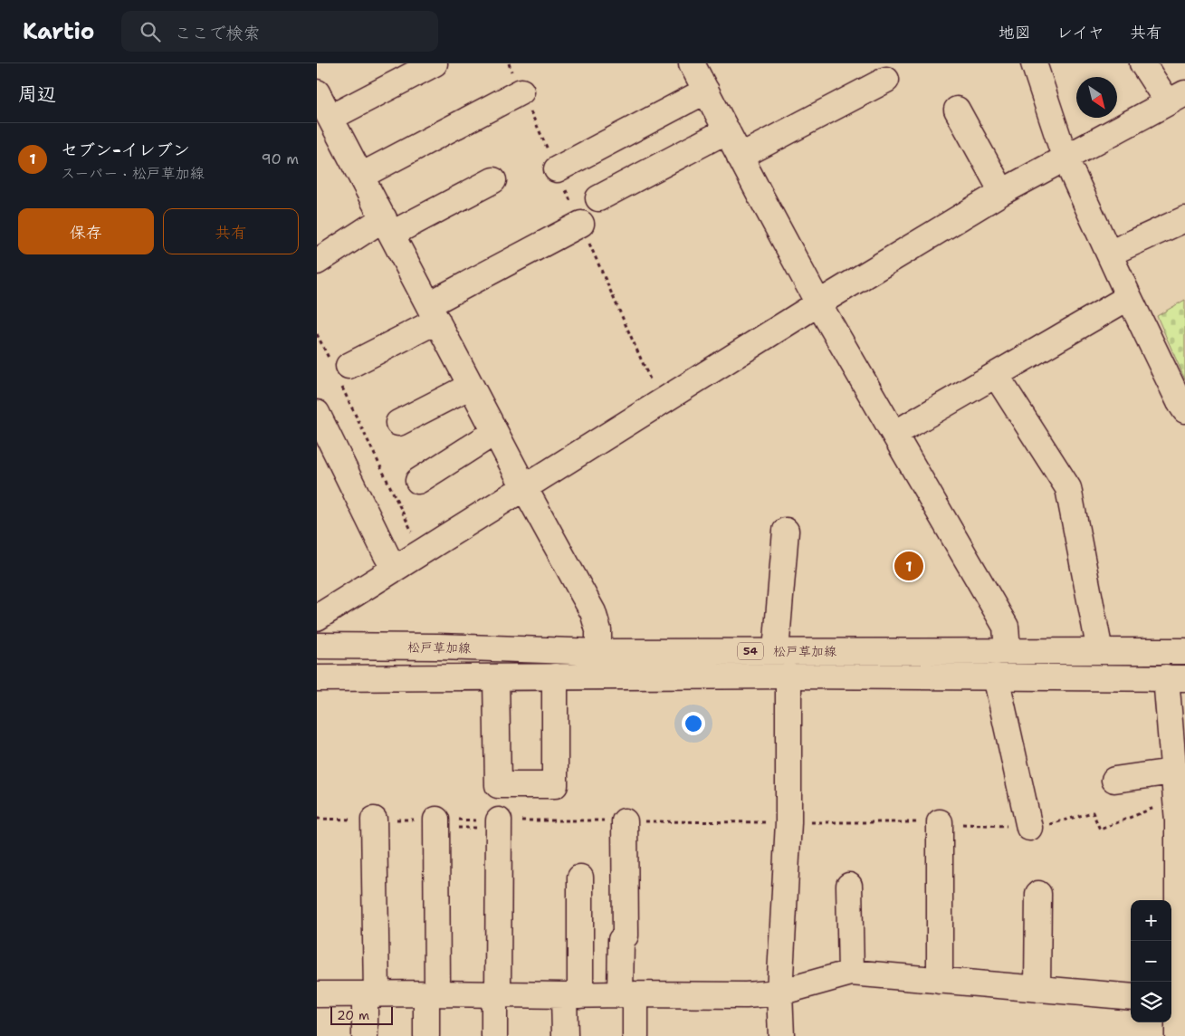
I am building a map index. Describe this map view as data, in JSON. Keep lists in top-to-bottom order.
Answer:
{
  "streets": {
    "street": ["松戸草加線", "54"]
  },
  "scale_bar": "20 m",
  "north": "bottom right",
  "page": {
    "header": "Kartio",
    "search": "ここで検索",
    "nav": ["地図", "レイヤ", "共有"],
    "heading": "周辺",
    "list": [
      {
        "mark": "1",
        "name": "セブン-イレブン",
        "note": "スーパー · 松戸草加線",
        "value": "90 m"
      }
    ],
    "buttons": ["保存", "共有"],
    "pins": "1",
    "map_buttons": ["+", "−"],
    "scale": "20 m"
  }
}
